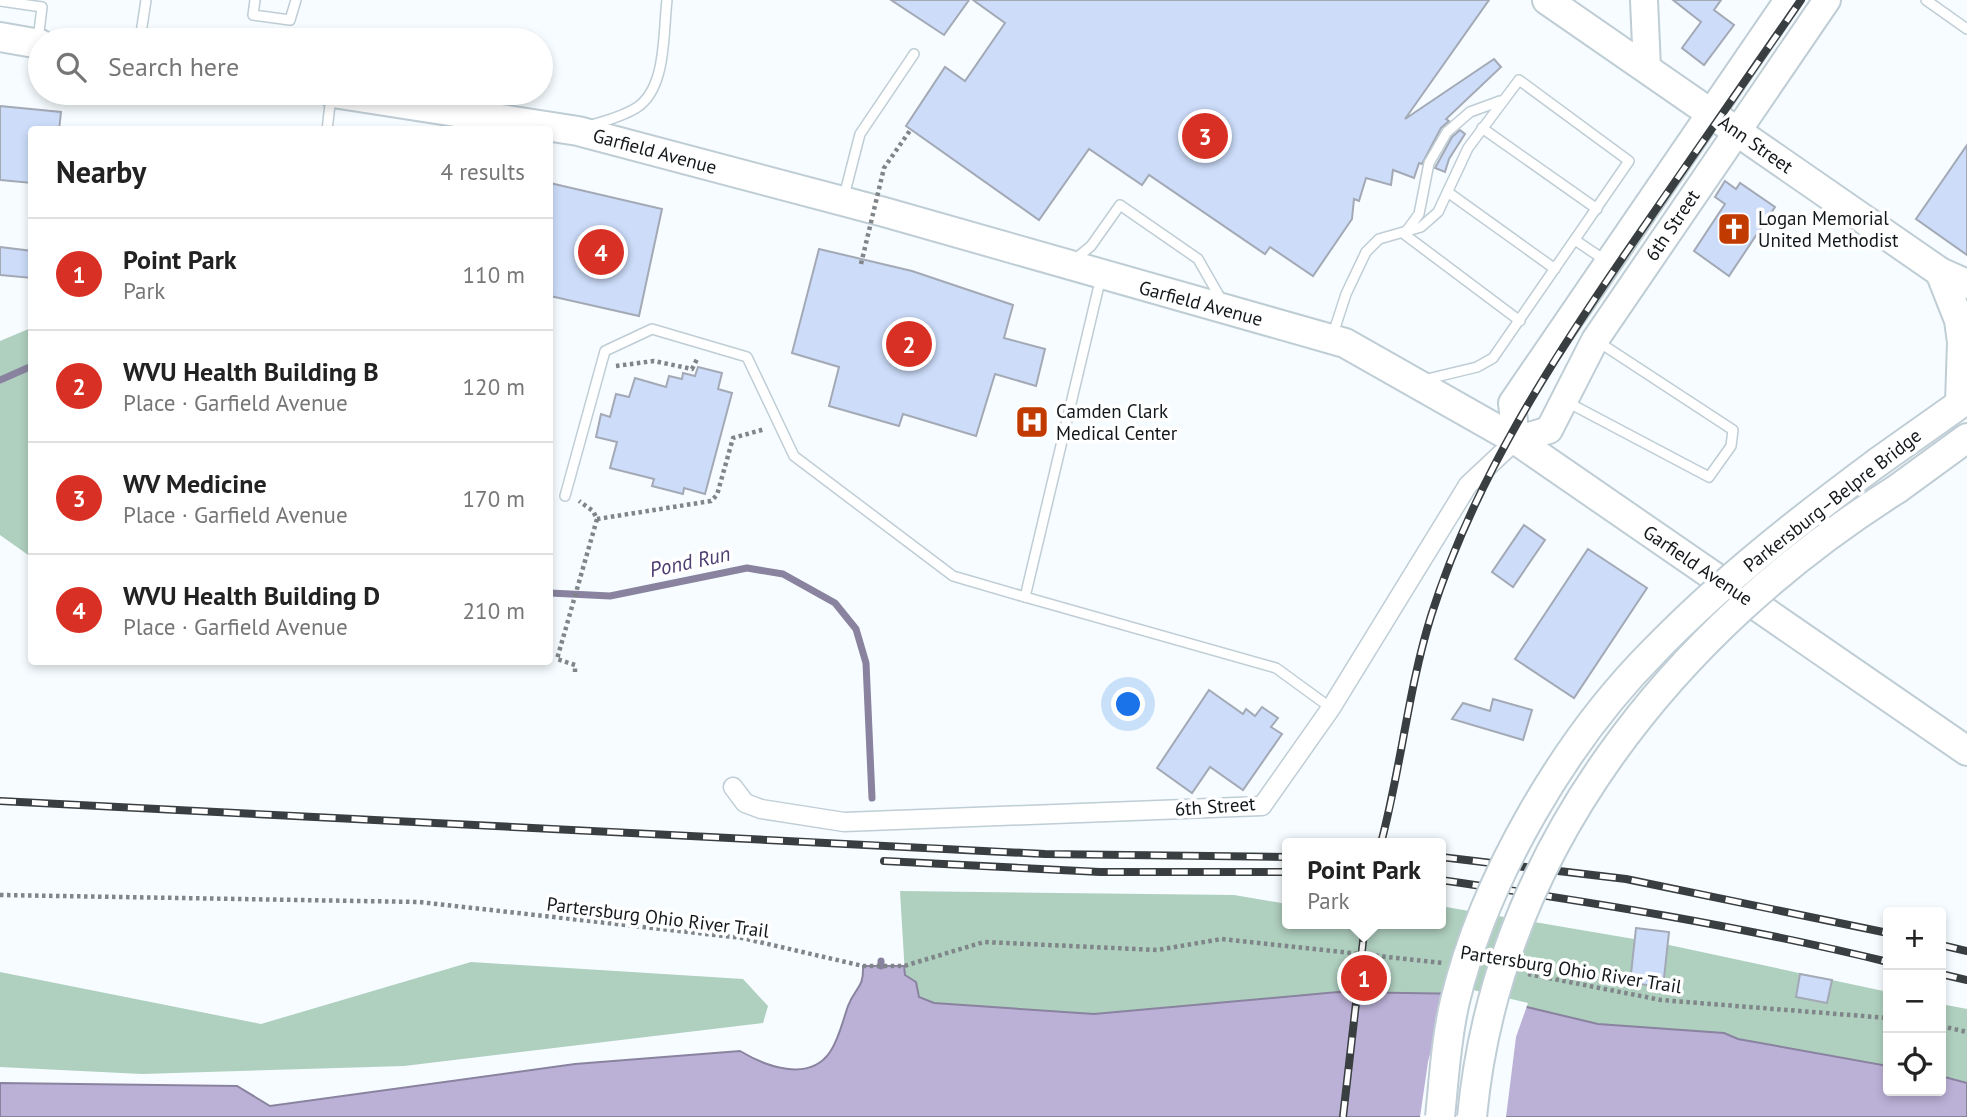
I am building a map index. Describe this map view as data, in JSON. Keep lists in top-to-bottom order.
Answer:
{
  "streets": {
    "main road": ["Ann Street", "Garfield Avenue", "Parkersburg–Belpre Bridge"],
    "street": ["6th Street"],
    "path": ["Partersburg Ohio River Trail"]
  },
  "crossings": [
    ["Ann Street", "6th Street"],
    ["Garfield Avenue", "6th Street"]
  ],
  "water": ["Pond Run"],
  "places": {
    "church": ["Logan Memorial United Methodist"],
    "hospital": ["Camden Clark Medical Center"]
  },
  "page": {
    "search": "Search here",
    "pins": [
      "3",
      "4",
      "2",
      "1"
    ],
    "heading": ["Nearby", "4 results"],
    "list": [
      {
        "mark": "1",
        "name": "Point Park",
        "note": "Park",
        "value": "110 m"
      },
      {
        "mark": "2",
        "name": "WVU Health Building B",
        "note": "Place · Garfield Avenue",
        "value": "120 m"
      },
      {
        "mark": "3",
        "name": "WV Medicine",
        "note": "Place · Garfield Avenue",
        "value": "170 m"
      },
      {
        "mark": "4",
        "name": "WVU Health Building D",
        "note": "Place · Garfield Avenue",
        "value": "210 m"
      }
    ],
    "popup": ["Point Park", "Park"],
    "map_buttons": ["+", "−"]
  }
}
